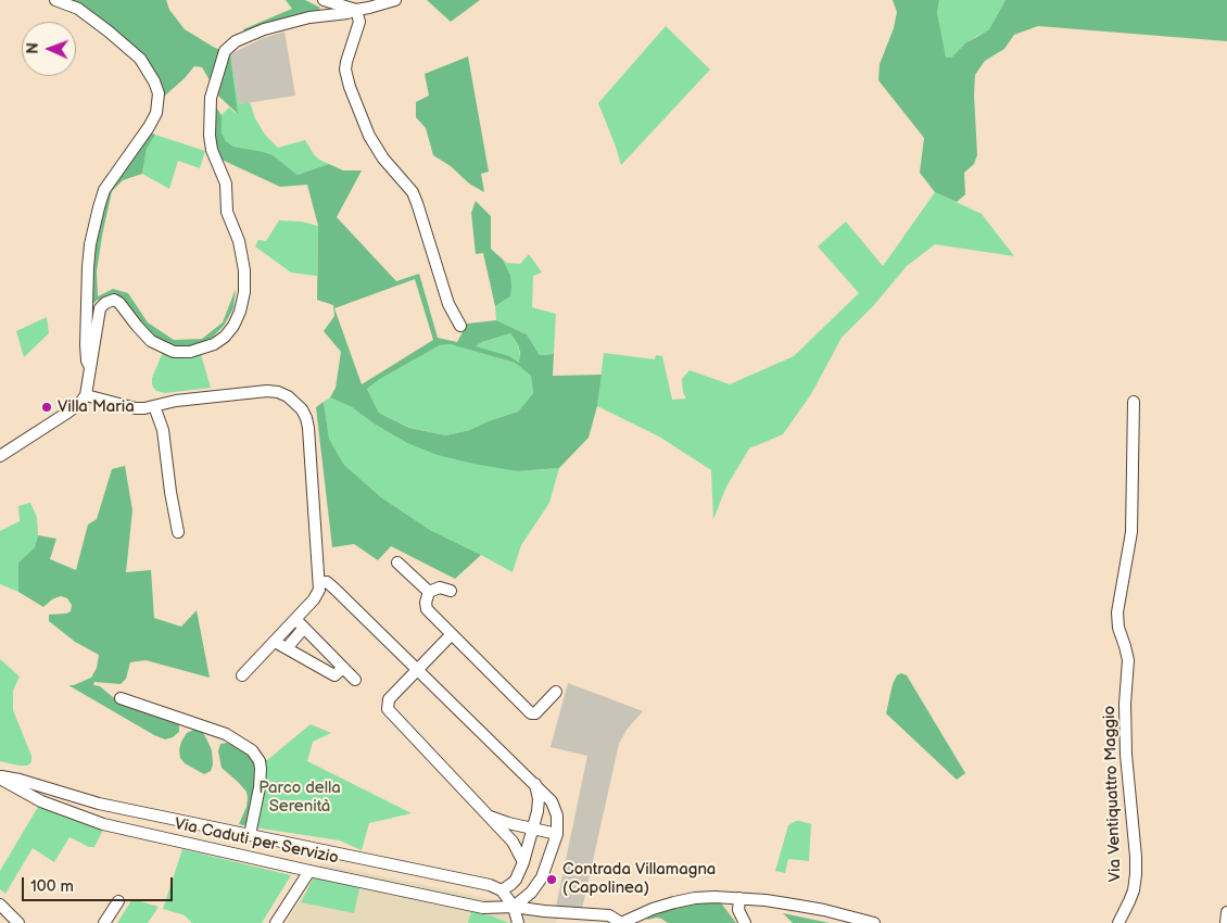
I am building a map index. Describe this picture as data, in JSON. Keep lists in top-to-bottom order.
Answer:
{
  "streets": {
    "street": ["Via Ventiquattro Maggio", "Via Caduti per Servizio"]
  },
  "parks": ["Parco della Serenità"],
  "places": ["Villa Maria", "Contrada Villamagna (Capolinea)"],
  "scale_bar": "100 m",
  "north": "left"
}
